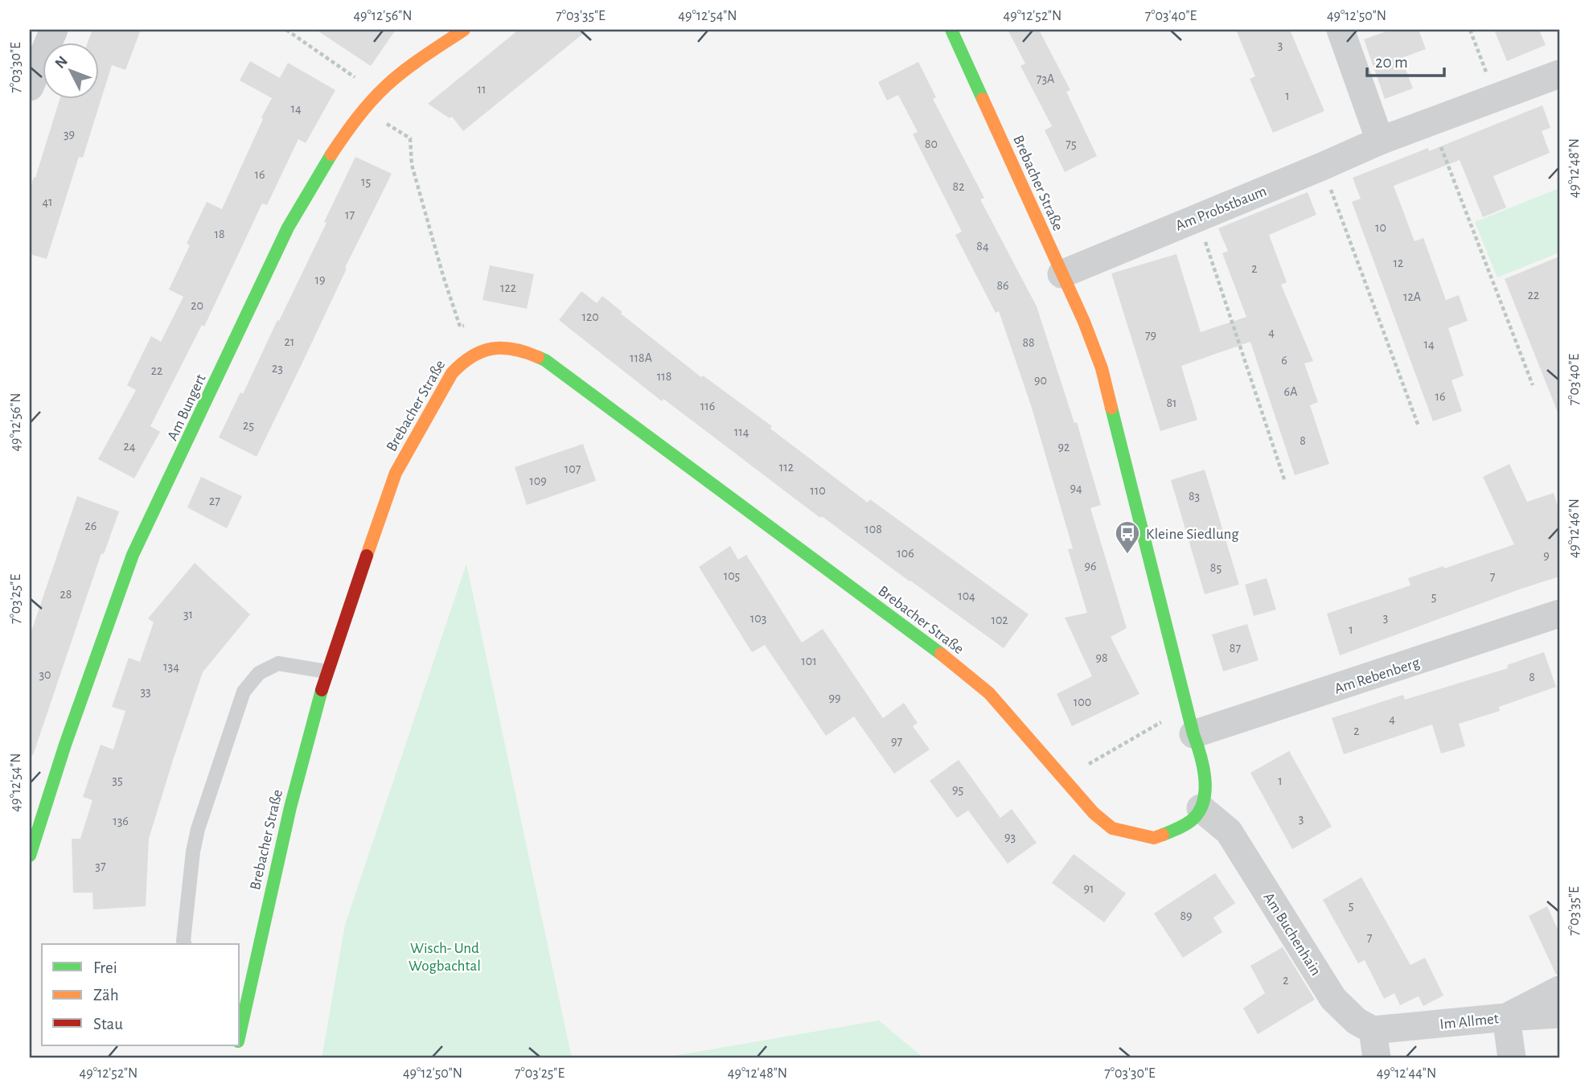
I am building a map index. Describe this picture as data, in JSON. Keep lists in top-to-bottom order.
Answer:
{
  "streets": {
    "street": [
      "Brebacher Straße",
      "Am Probstbaum",
      "Am Bungert",
      "Am Rebenberg",
      "Am Buchenhain",
      "Im Allmet"
    ]
  },
  "crossings": [
    ["Brebacher Straße", "Am Probstbaum"],
    ["Brebacher Straße", "Am Rebenberg"],
    ["Brebacher Straße", "Am Buchenhain"],
    ["Am Buchenhain", "Im Allmet"]
  ],
  "parks": ["Wisch- Und Wogbachtal"],
  "places": {
    "bus stop": ["Kleine Siedlung"]
  },
  "house_numbers": [
    "3",
    "73A",
    "11",
    "1",
    "14",
    "39",
    "80",
    "75",
    "16",
    "15",
    "82",
    "41",
    "17",
    "10",
    "18",
    "84",
    "12",
    "2",
    "19",
    "86",
    "122",
    "22",
    "12A",
    "20",
    "120",
    "4",
    "79",
    "21",
    "88",
    "14",
    "118A",
    "6",
    "23",
    "22",
    "118",
    "90",
    "6A",
    "16",
    "81",
    "116",
    "25",
    "114",
    "8",
    "24",
    "92",
    "112",
    "107",
    "109",
    "94",
    "110",
    "83",
    "27",
    "26",
    "108",
    "106",
    "9",
    "96",
    "85",
    "105",
    "7",
    "28",
    "104",
    "5",
    "31",
    "3",
    "103",
    "102",
    "1",
    "87",
    "98",
    "101",
    "134",
    "30",
    "8",
    "33",
    "99",
    "100",
    "4",
    "2",
    "97",
    "35",
    "1",
    "95",
    "3",
    "136",
    "93",
    "37",
    "91",
    "5",
    "89",
    "7",
    "2"
  ],
  "legend": ["Frei", "Zäh", "Stau"],
  "scale_bar": "20 m",
  "north": "top left",
  "coordinates": [
    "49°12'56\"N",
    "7°03'35\"E",
    "49°12'54\"N",
    "49°12'52\"N",
    "7°03'40\"E",
    "49°12'50\"N",
    "7°03'30\"E",
    "49°12'48\"N",
    "49°12'46\"N",
    "7°03'25\"E",
    "49°12'44\"N"
  ]
}
